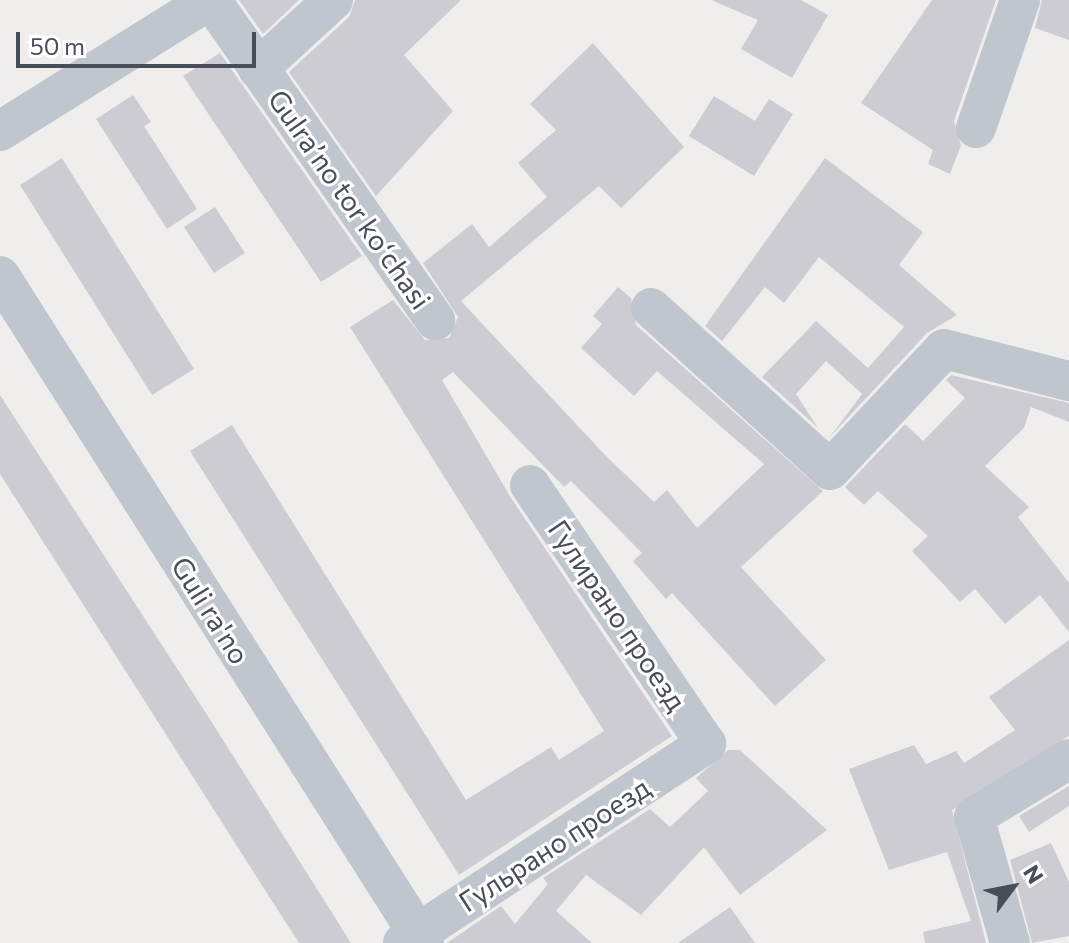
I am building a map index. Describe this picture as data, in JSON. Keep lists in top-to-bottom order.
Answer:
{
  "streets": {
    "street": [
      "Gulraʼno tor koʻchasi",
      "Guli ra'no",
      "Гулирано проезд",
      "Гульрано проезд"
    ]
  },
  "crossings": [
    ["Guli ra'no", "Гульрано проезд"],
    ["Гулирано проезд", "Гульрано проезд"]
  ],
  "scale_bar": "50 m",
  "north": "top right"
}
